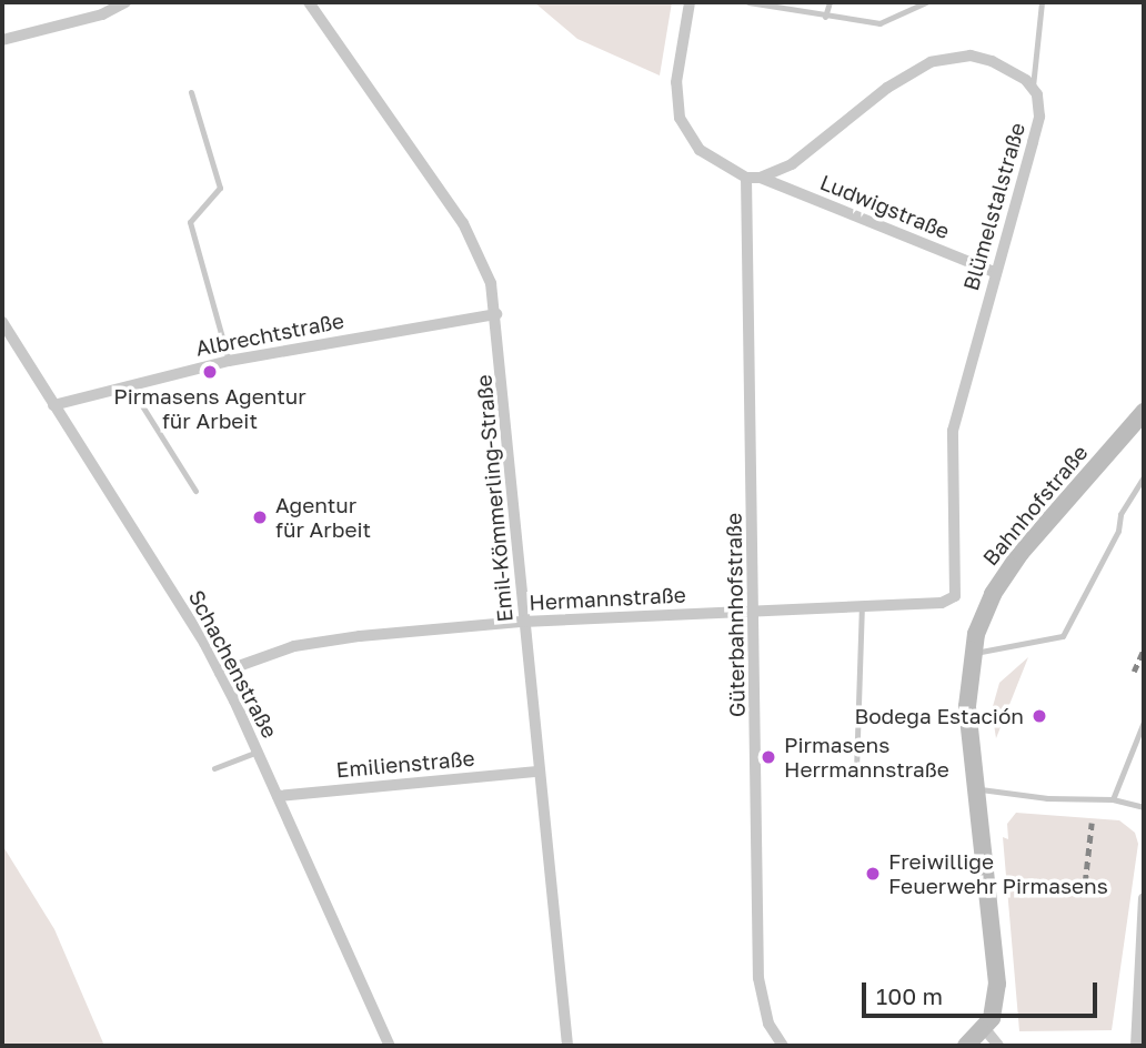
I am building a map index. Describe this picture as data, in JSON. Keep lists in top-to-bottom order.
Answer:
{
  "streets": {
    "street": [
      "Ludwigstraße",
      "Blümelstalstraße",
      "Albrechtstraße",
      "Emil-Kömmerling-Straße",
      "Bahnhofstraße",
      "Hermannstraße",
      "Güterbahnhofstraße",
      "Schachenstraße",
      "Emilienstraße"
    ]
  },
  "crossings": [
    ["Ludwigstraße", "Blümelstalstraße"],
    ["Blümelstalstraße", "Hermannstraße"],
    ["Albrechtstraße", "Emil-Kömmerling-Straße"],
    ["Albrechtstraße", "Schachenstraße"],
    ["Emil-Kömmerling-Straße", "Hermannstraße"],
    ["Emil-Kömmerling-Straße", "Emilienstraße"],
    ["Hermannstraße", "Güterbahnhofstraße"],
    ["Hermannstraße", "Schachenstraße"],
    ["Schachenstraße", "Emilienstraße"]
  ],
  "places": [
    "Pirmasens Agentur für Arbeit",
    "Agentur für Arbeit",
    "Bodega Estación",
    "Pirmasens Herrmannstraße",
    "Freiwillige Feuerwehr Pirmasens"
  ],
  "scale_bar": "100 m"
}
